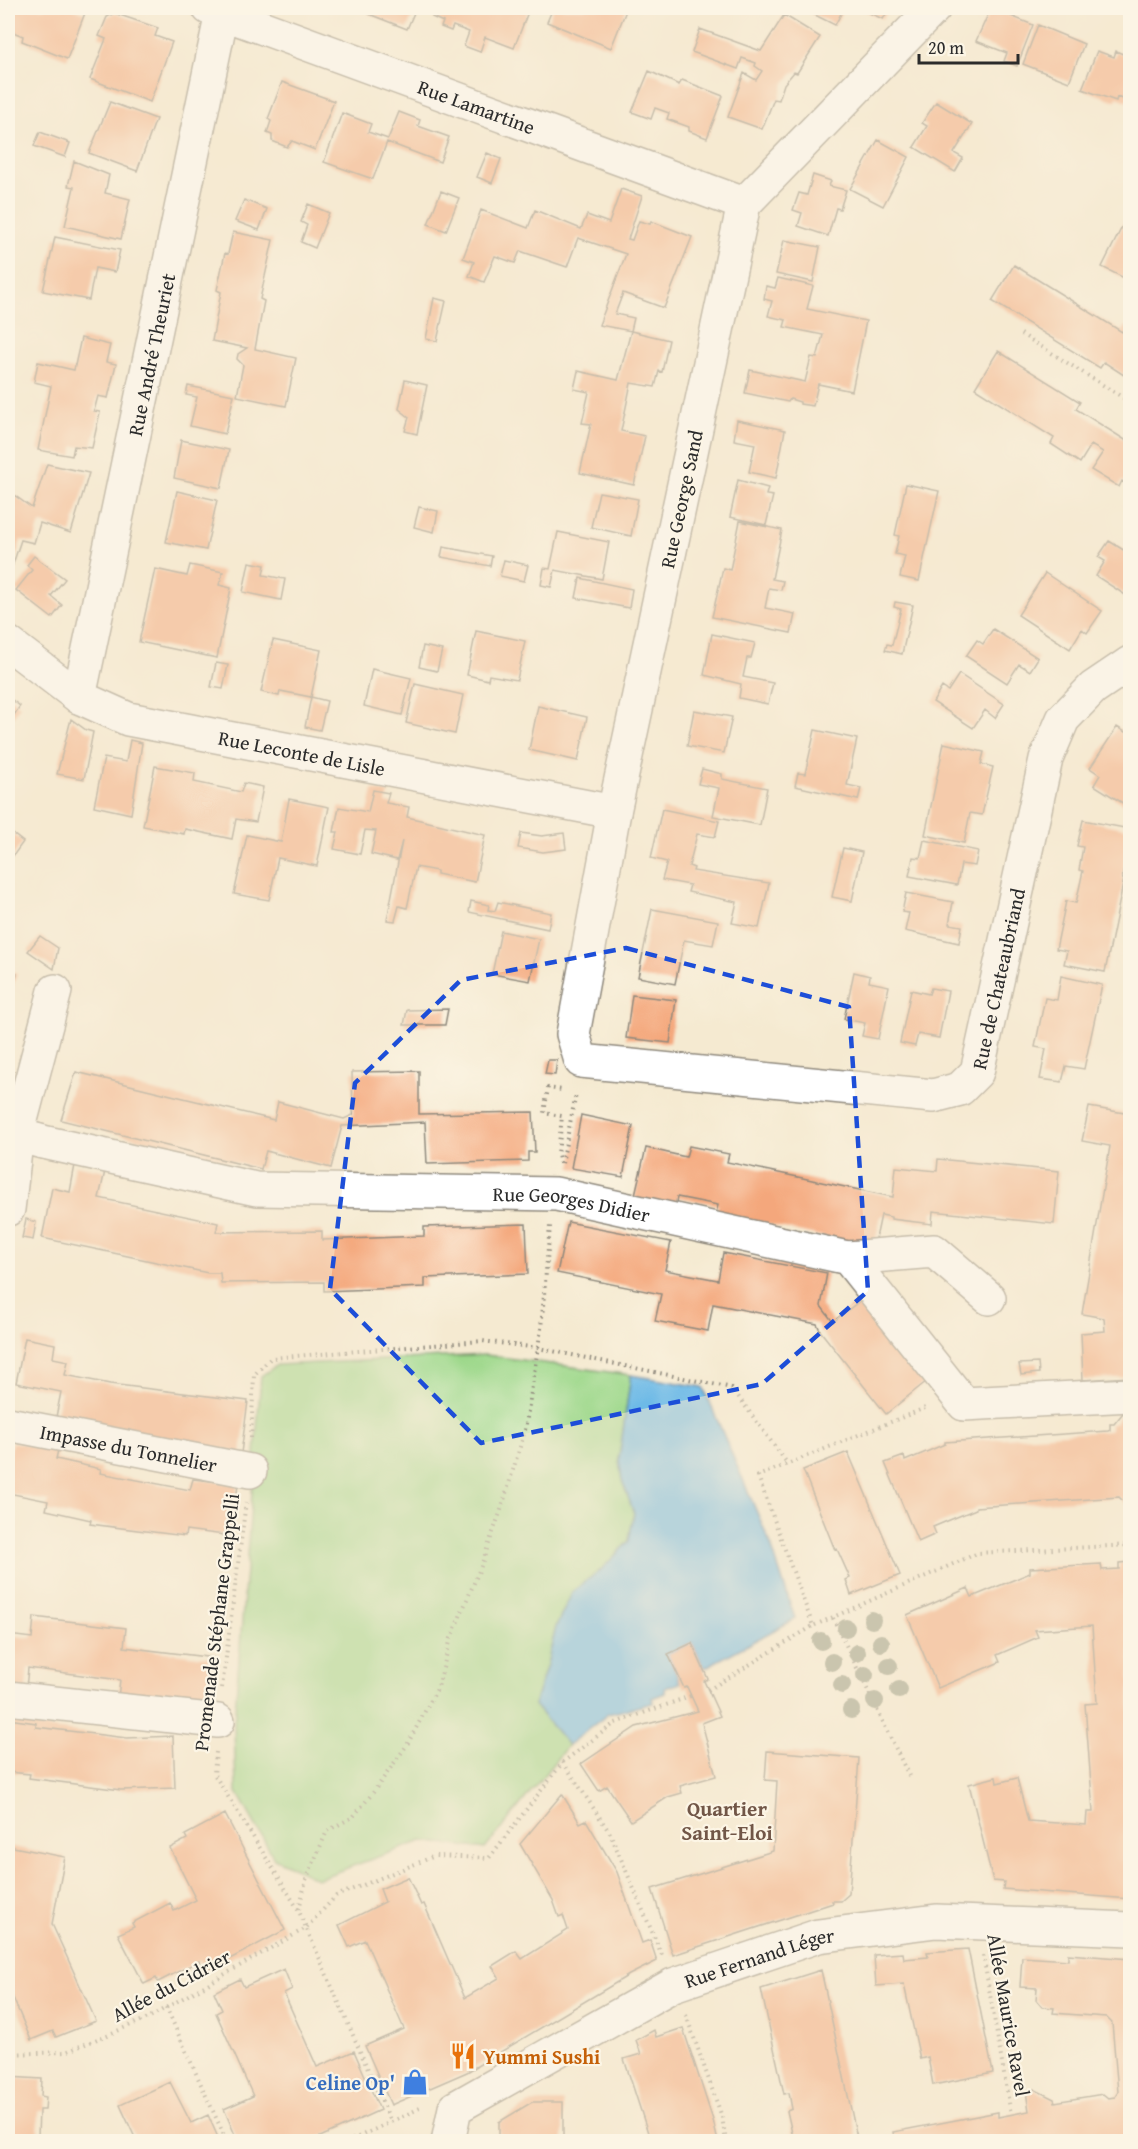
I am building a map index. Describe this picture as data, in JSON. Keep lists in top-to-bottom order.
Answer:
{
  "streets": {
    "street": [
      "Rue Lamartine",
      "Rue André Theuriet",
      "Rue George Sand",
      "Rue Leconte de Lisle",
      "Rue de Chateaubriand",
      "Rue Georges Didier",
      "Impasse du Tonnelier",
      "Rue Fernand Léger"
    ],
    "path": ["Promenade Stéphane Grappelli", "Allée du Cidrier", "Allée Maurice Ravel"]
  },
  "crossings": [
    ["Rue Lamartine", "Rue André Theuriet"],
    ["Rue Lamartine", "Rue George Sand"],
    ["Rue André Theuriet", "Rue Leconte de Lisle"],
    ["Rue George Sand", "Rue Leconte de Lisle"],
    ["Rue George Sand", "Rue de Chateaubriand"],
    ["Impasse du Tonnelier", "Promenade Stéphane Grappelli"],
    ["Promenade Stéphane Grappelli", "Allée du Cidrier"],
    ["Rue Fernand Léger", "Allée Maurice Ravel"]
  ],
  "districts": ["Quartier Saint-Eloi"],
  "places": {
    "restaurant": ["Yummi Sushi"],
    "shop": ["Celine Op'"]
  },
  "scale_bar": "20 m"
}
